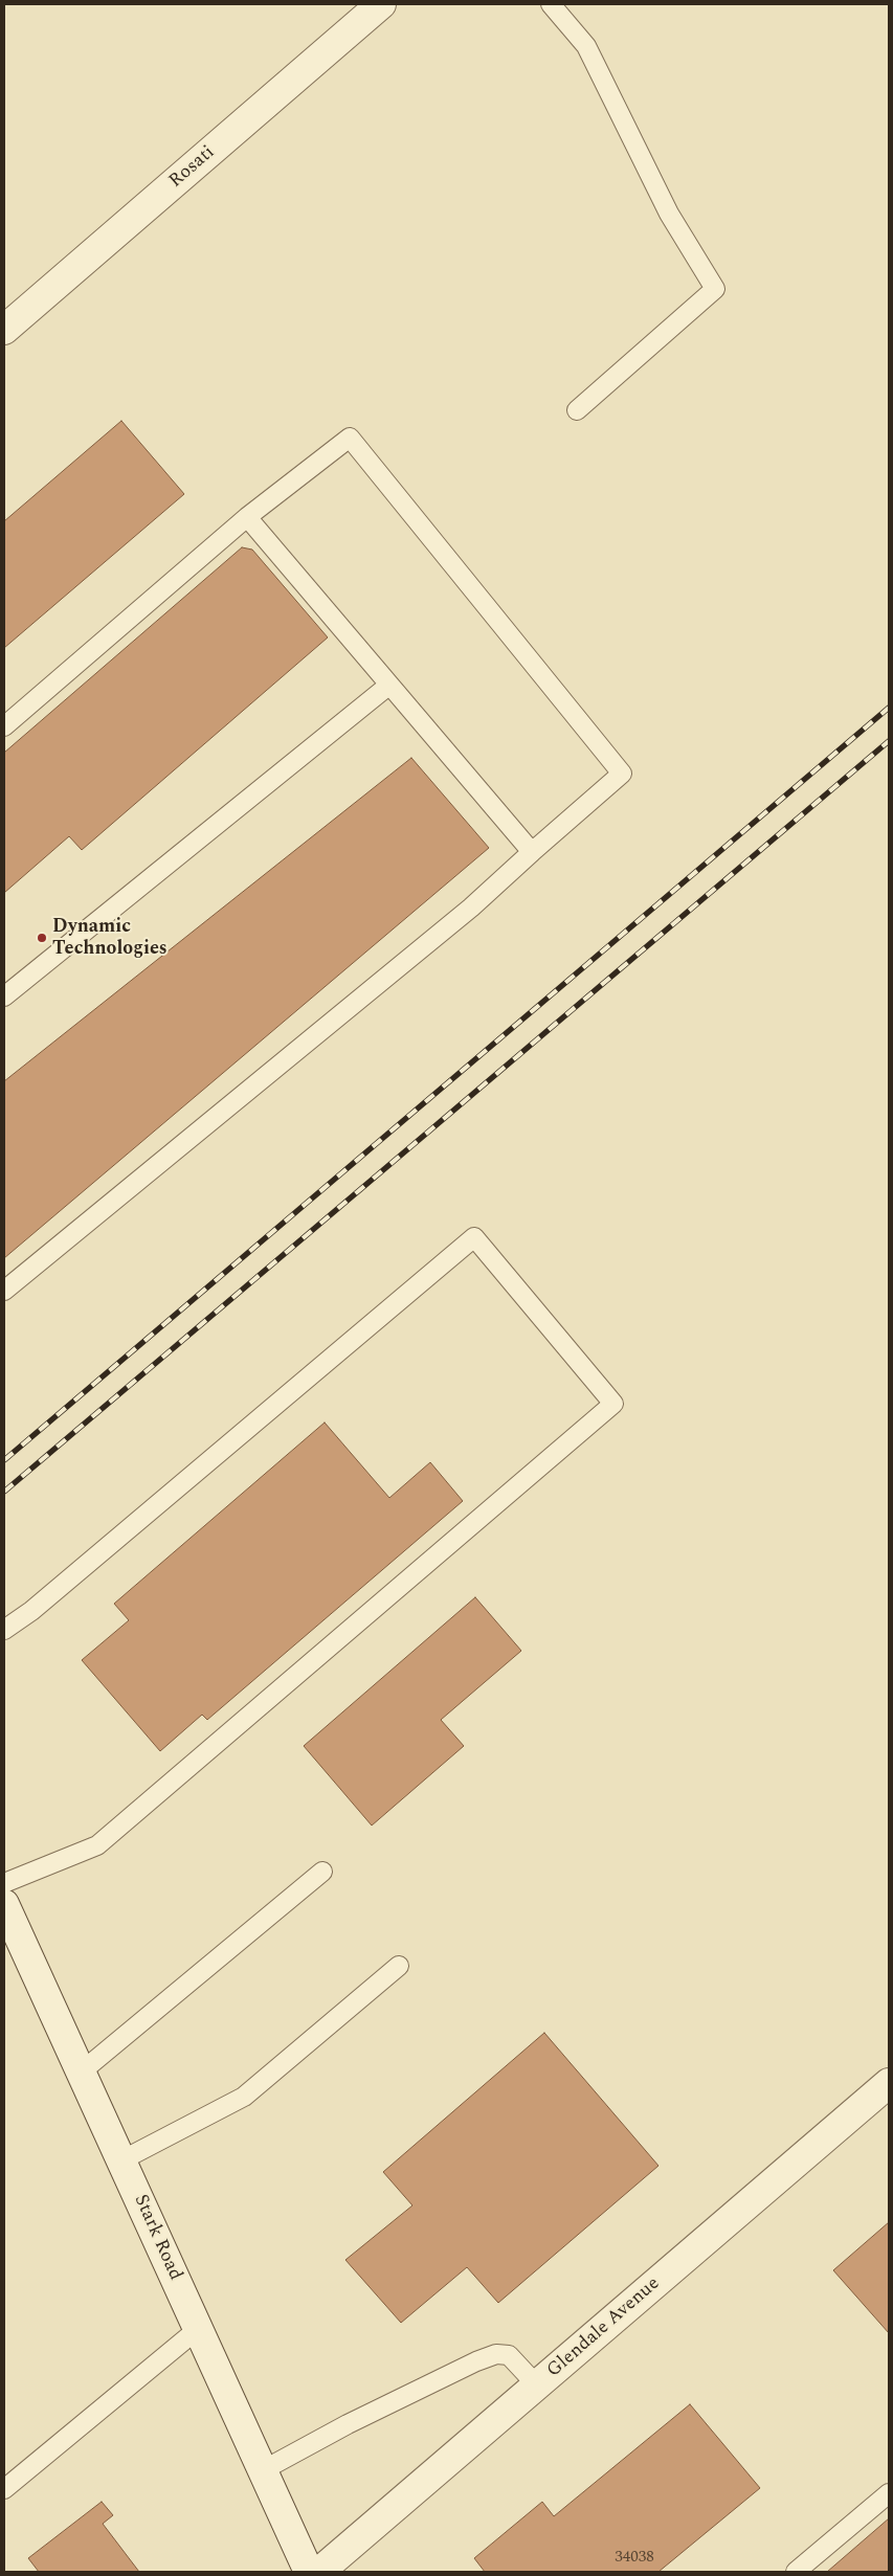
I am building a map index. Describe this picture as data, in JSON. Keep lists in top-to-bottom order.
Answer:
{
  "streets": {
    "street": ["Rosati", "Stark Road", "Glendale Avenue"]
  },
  "places": ["Dynamic Technologies"],
  "house_numbers": ["34038"]
}
